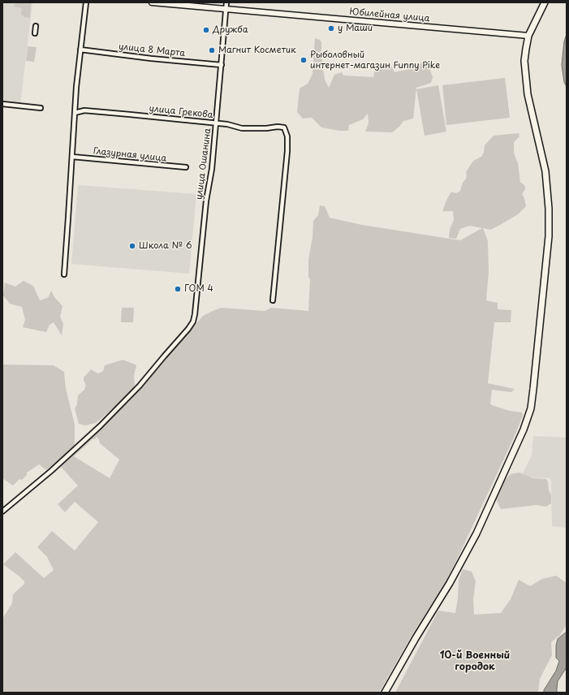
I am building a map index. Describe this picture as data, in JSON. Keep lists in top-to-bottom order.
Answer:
{
  "streets": {
    "street": [
      "Юбилейная улица",
      "улица 8 Марта",
      "улица Грекова",
      "Глазурная улица",
      "улица Ошанина"
    ]
  },
  "crossings": [
    ["Юбилейная улица", "улица Ошанина"],
    ["улица 8 Марта", "улица Ошанина"],
    ["улица Грекова", "улица Ошанина"]
  ],
  "districts": ["10-й Военный городок"],
  "places": [
    "у Маши",
    "Дружба",
    "Магнит Косметик",
    "Рыболовный интернет-магазин Funny Pike",
    "Школа № 6",
    "ГОМ 4"
  ]
}
